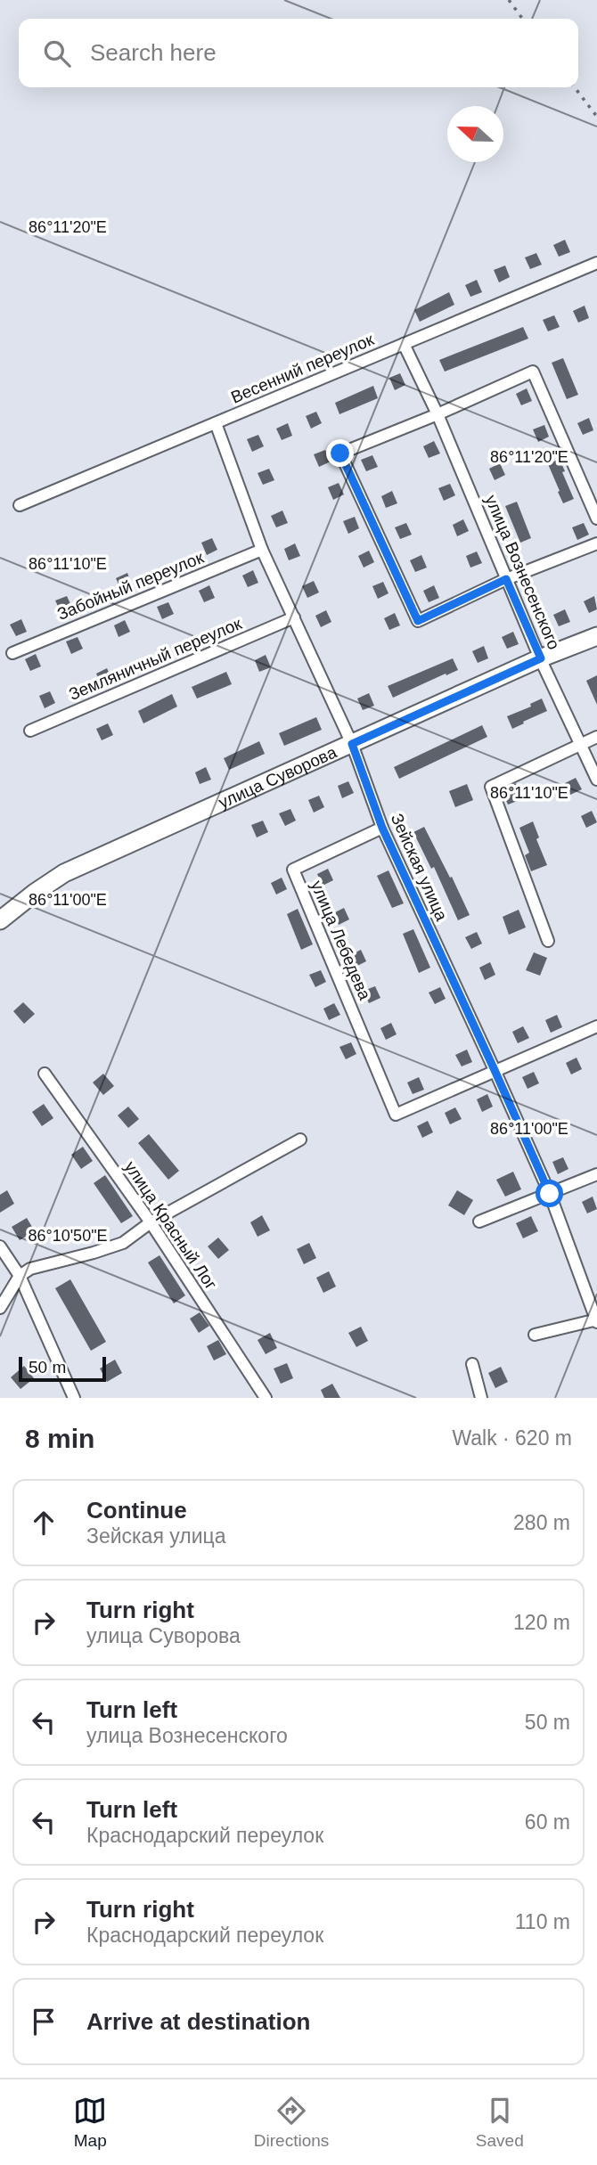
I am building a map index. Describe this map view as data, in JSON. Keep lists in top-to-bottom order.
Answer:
{
  "streets": {
    "main road": ["улица Суворова"],
    "street": [
      "Весенний переулок",
      "улица Вознесенского",
      "Забойный переулок",
      "Земляничный переулок",
      "Зейская улица",
      "улица Лебедева",
      "улица Красный Лог"
    ]
  },
  "crossings": [
    ["Весенний переулок", "улица Вознесенского"],
    ["Весенний переулок", "Зейская улица"],
    ["улица Вознесенского", "улица Суворова"],
    ["Забойный переулок", "Зейская улица"],
    ["Земляничный переулок", "Зейская улица"],
    ["улица Суворова", "Зейская улица"],
    ["Зейская улица", "улица Лебедева"]
  ],
  "scale_bar": "50 m",
  "north": "left",
  "page": {
    "search": "Search here",
    "scale": "50 m",
    "heading": ["8 min", "Walk · 620 m"],
    "list": [
      ["Continue", "Зейская улица", "280 m"],
      ["Turn right", "улица Суворова", "120 m"],
      ["Turn left", "улица Вознесенского", "50 m"],
      ["Turn left", "Краснодарский переулок", "60 m"],
      ["Turn right", "Краснодарский переулок", "110 m"],
      "Arrive at destination"
    ],
    "nav": ["Map", "Directions", "Saved"]
  },
  "coordinates": [
    "86°11'20\"E",
    "86°11'10\"E",
    "86°11'00\"E",
    "86°10'50\"E"
  ]
}
